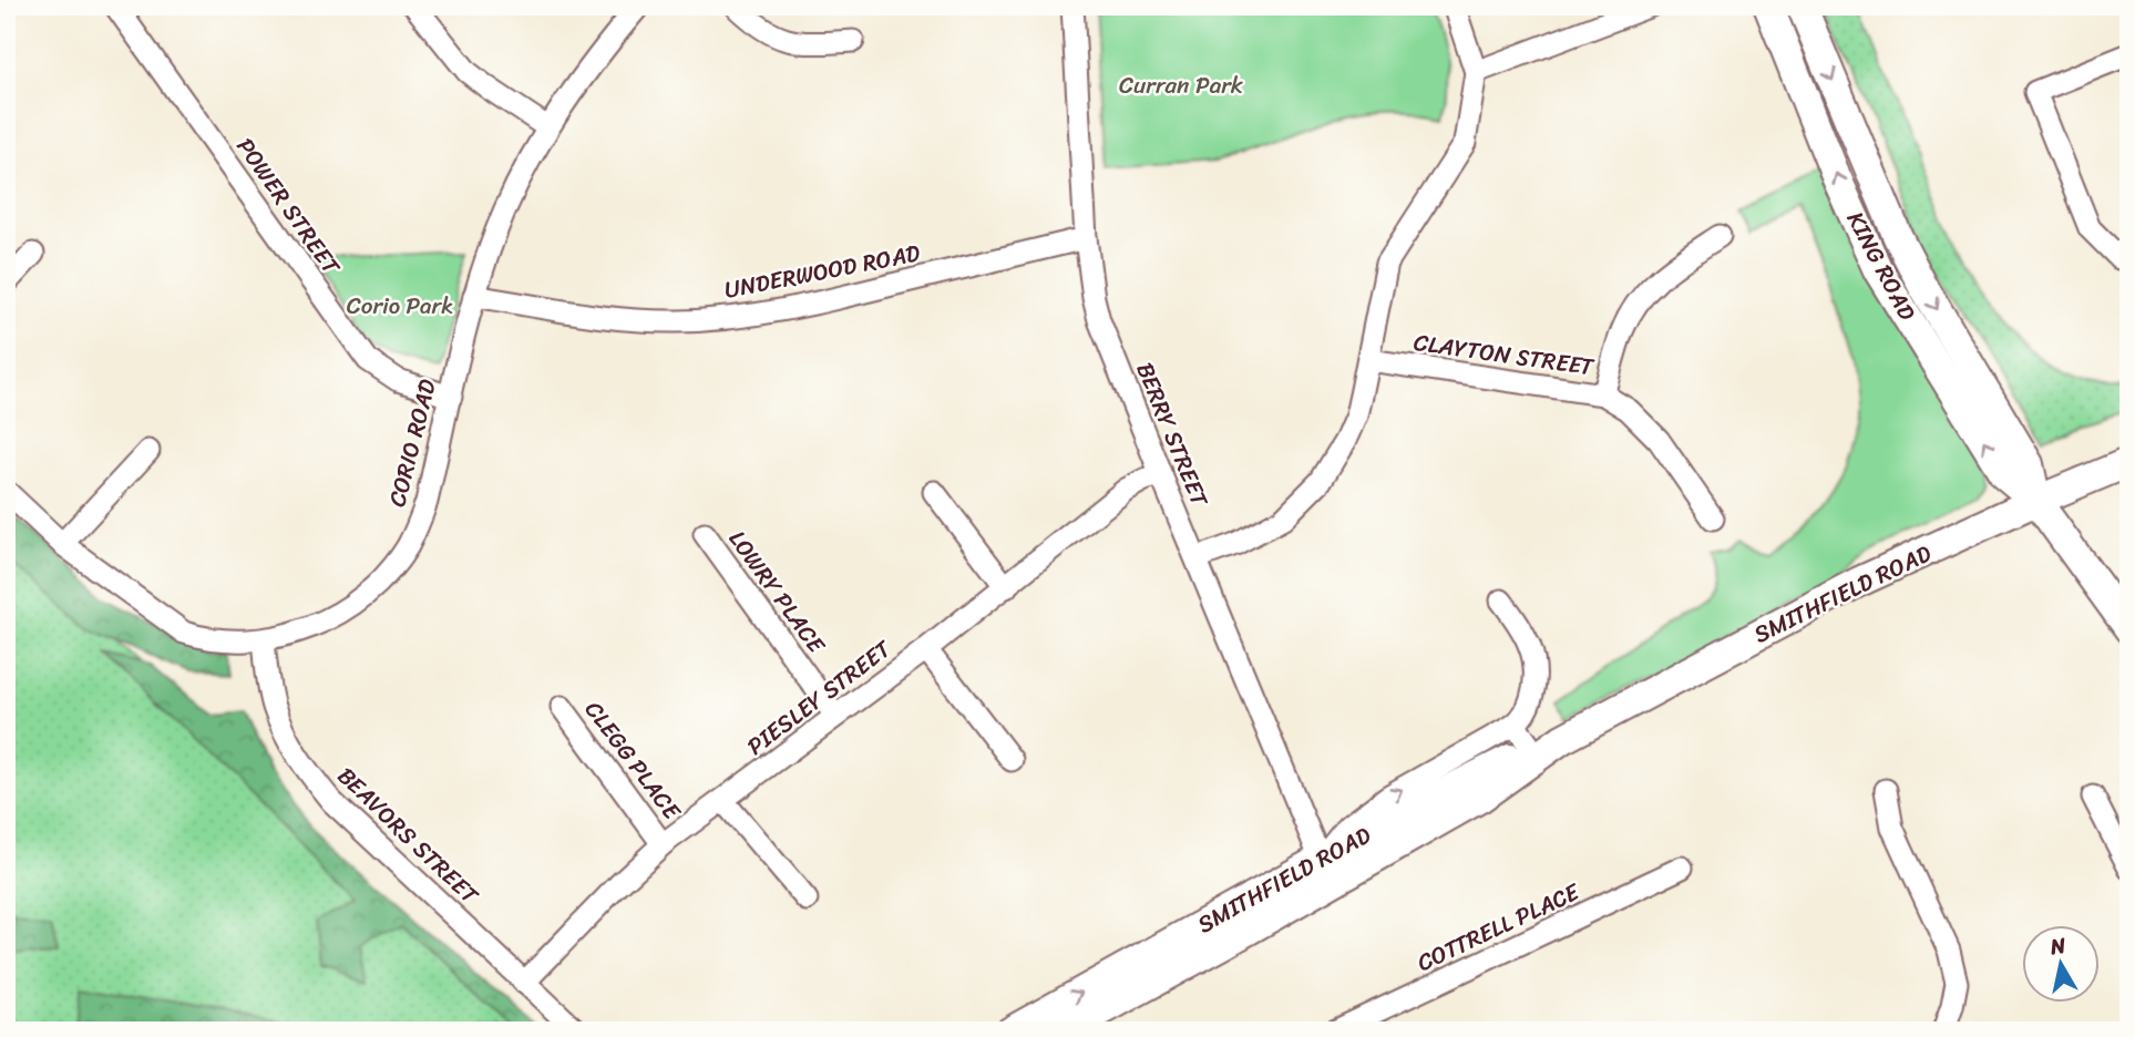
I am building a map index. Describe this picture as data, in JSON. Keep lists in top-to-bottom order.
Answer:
{
  "streets": {
    "main road": ["KING ROAD", "SMITHFIELD ROAD"],
    "street": [
      "POWER STREET",
      "UNDERWOOD ROAD",
      "CLAYTON STREET",
      "BERRY STREET",
      "CORIO ROAD",
      "LOWRY PLACE",
      "PIESLEY STREET",
      "CLEGG PLACE",
      "BEAVORS STREET",
      "COTTRELL PLACE"
    ]
  },
  "crossings": [
    ["POWER STREET", "CORIO ROAD"],
    ["KING ROAD", "SMITHFIELD ROAD"],
    ["UNDERWOOD ROAD", "BERRY STREET"],
    ["UNDERWOOD ROAD", "CORIO ROAD"],
    ["BERRY STREET", "SMITHFIELD ROAD"],
    ["BERRY STREET", "PIESLEY STREET"],
    ["CORIO ROAD", "BEAVORS STREET"],
    ["LOWRY PLACE", "PIESLEY STREET"],
    ["PIESLEY STREET", "CLEGG PLACE"],
    ["PIESLEY STREET", "BEAVORS STREET"]
  ],
  "parks": ["Curran Park", "Corio Park"],
  "north": "top"
}
